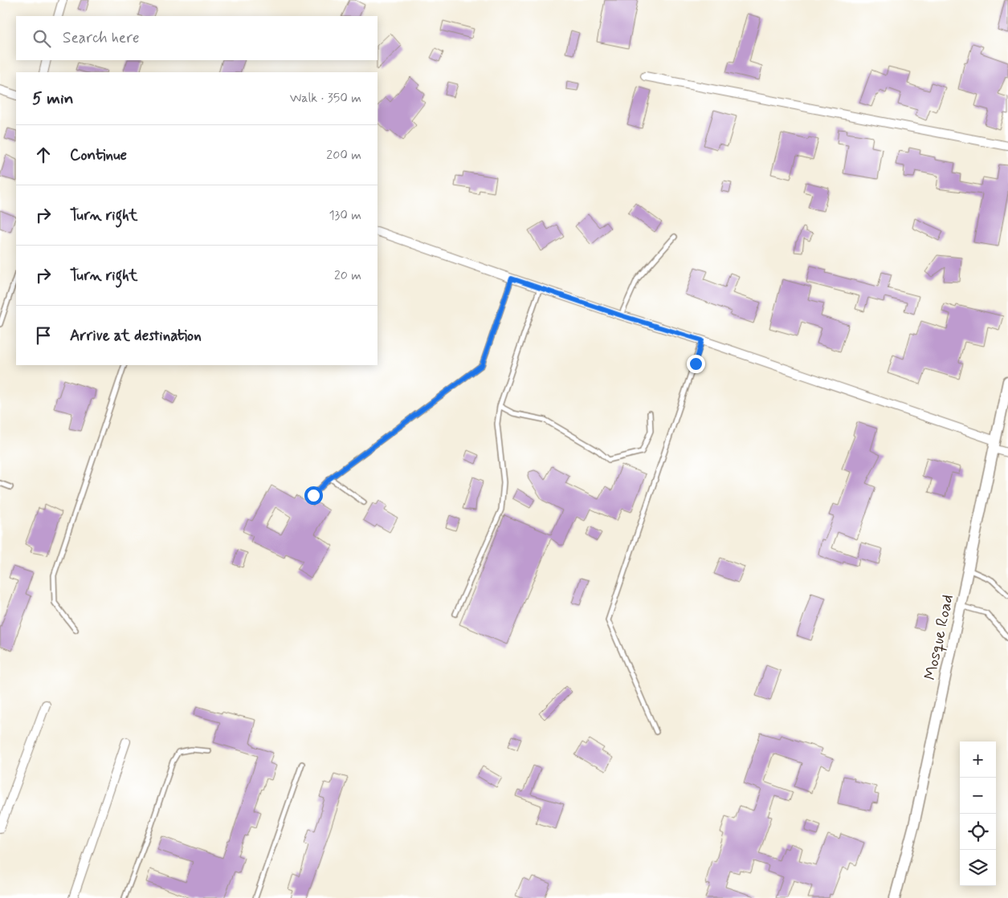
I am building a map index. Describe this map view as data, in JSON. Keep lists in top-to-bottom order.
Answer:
{
  "streets": {
    "street": ["Mosque Road"]
  },
  "page": {
    "search": "Search here",
    "heading": ["5 min", "Walk · 350 m"],
    "list": [
      ["Continue", "200 m"],
      ["Turn right", "130 m"],
      ["Turn right", "20 m"],
      "Arrive at destination"
    ],
    "map_buttons": ["+", "−"]
  }
}
